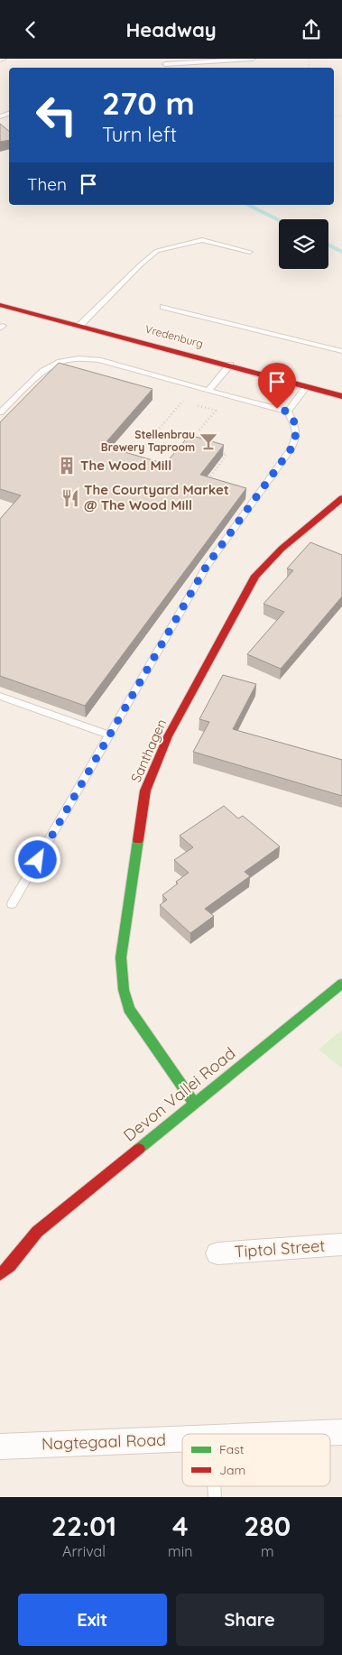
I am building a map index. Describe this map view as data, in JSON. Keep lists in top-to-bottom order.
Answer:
{
  "streets": {
    "street": [
      "Vredenburg",
      "Santhagen",
      "Devon Vallei Road",
      "Tiptol Street",
      "Nagtegaal Road"
    ]
  },
  "crossings": [
    ["Santhagen", "Devon Vallei Road"]
  ],
  "places": {
    "bar": ["Stellenbrau Brewery Taproom"],
    "building": ["The Wood Mill"],
    "restaurant": ["The Courtyard Market @ The Wood Mill"]
  },
  "legend": ["Fast", "Jam"],
  "page": {
    "header": "Headway",
    "turn": ["270 m", "Turn left"],
    "then": "Then",
    "eta": [
      "22:01",
      "Arrival",
      "4",
      "min",
      "280",
      "m"
    ],
    "buttons": ["Exit", "Share"]
  }
}
